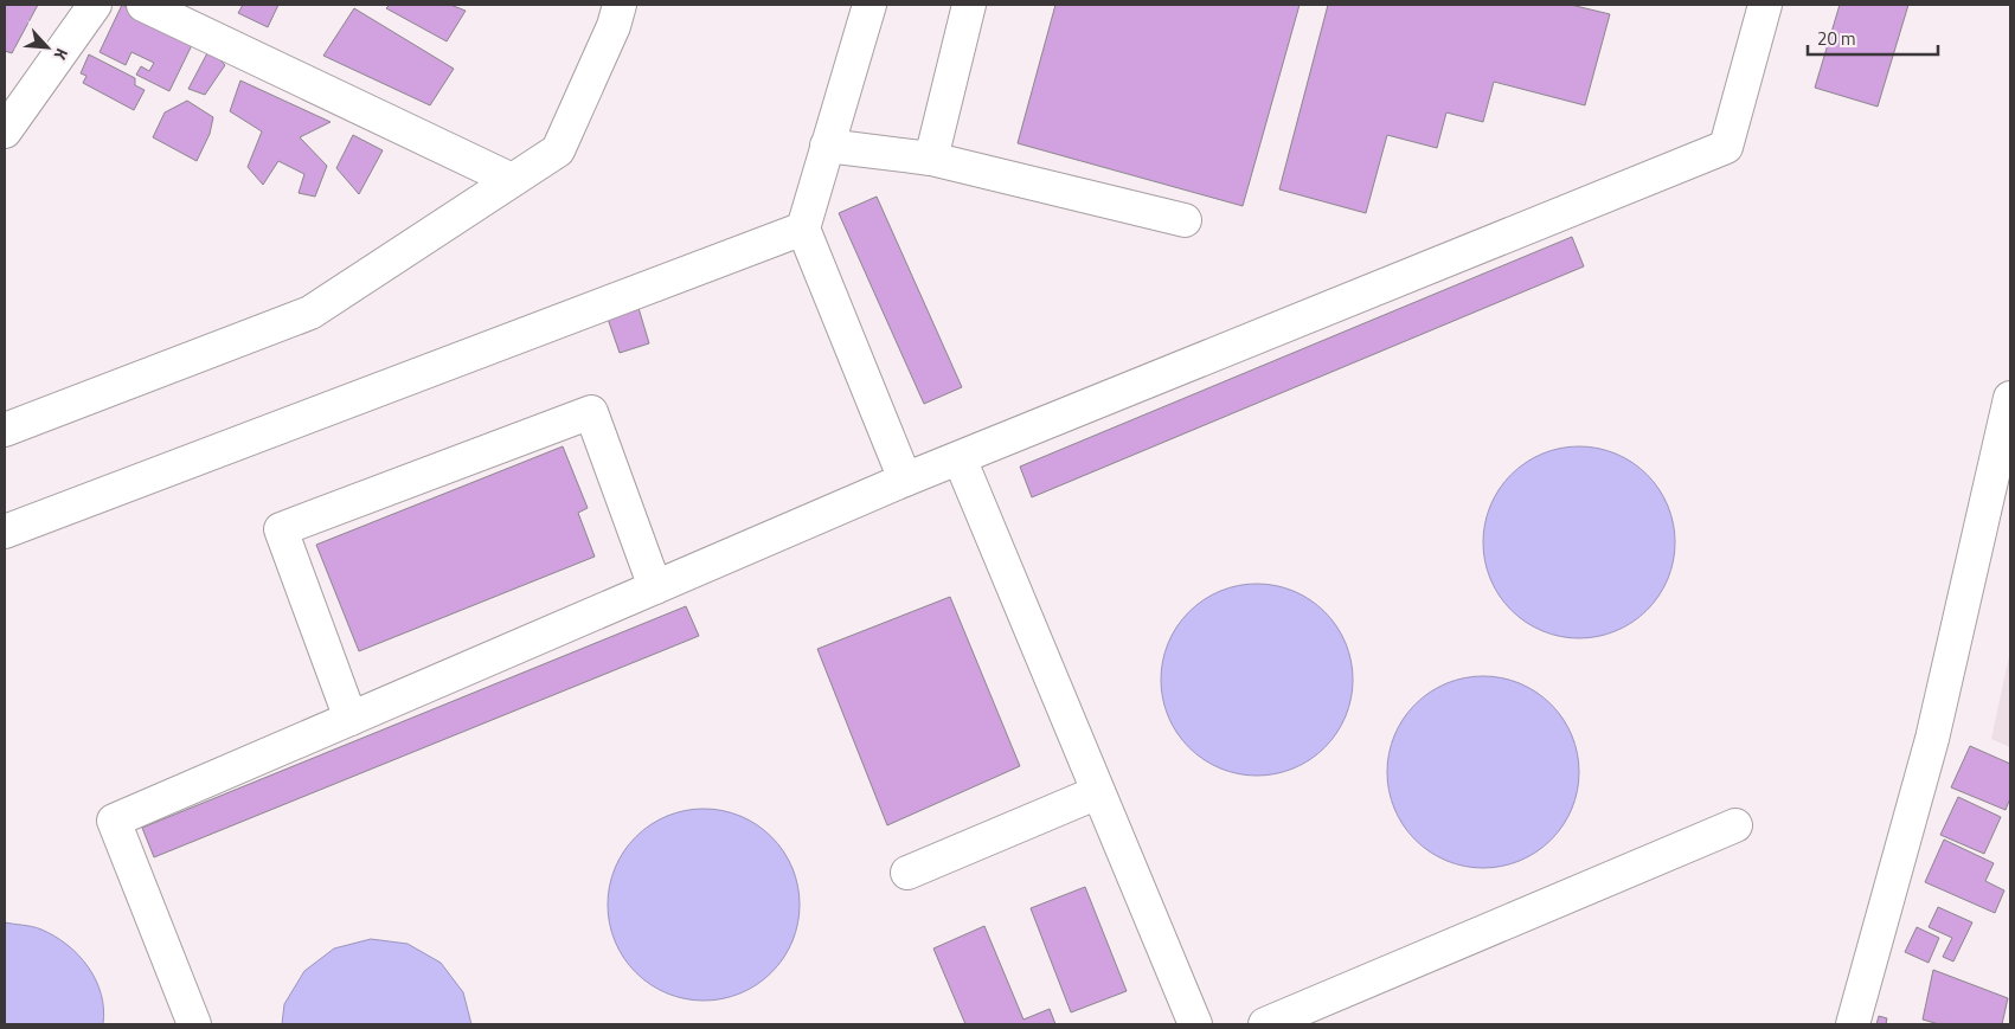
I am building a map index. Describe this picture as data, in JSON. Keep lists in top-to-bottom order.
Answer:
{
  "scale_bar": "20 m",
  "north": "bottom right"
}
